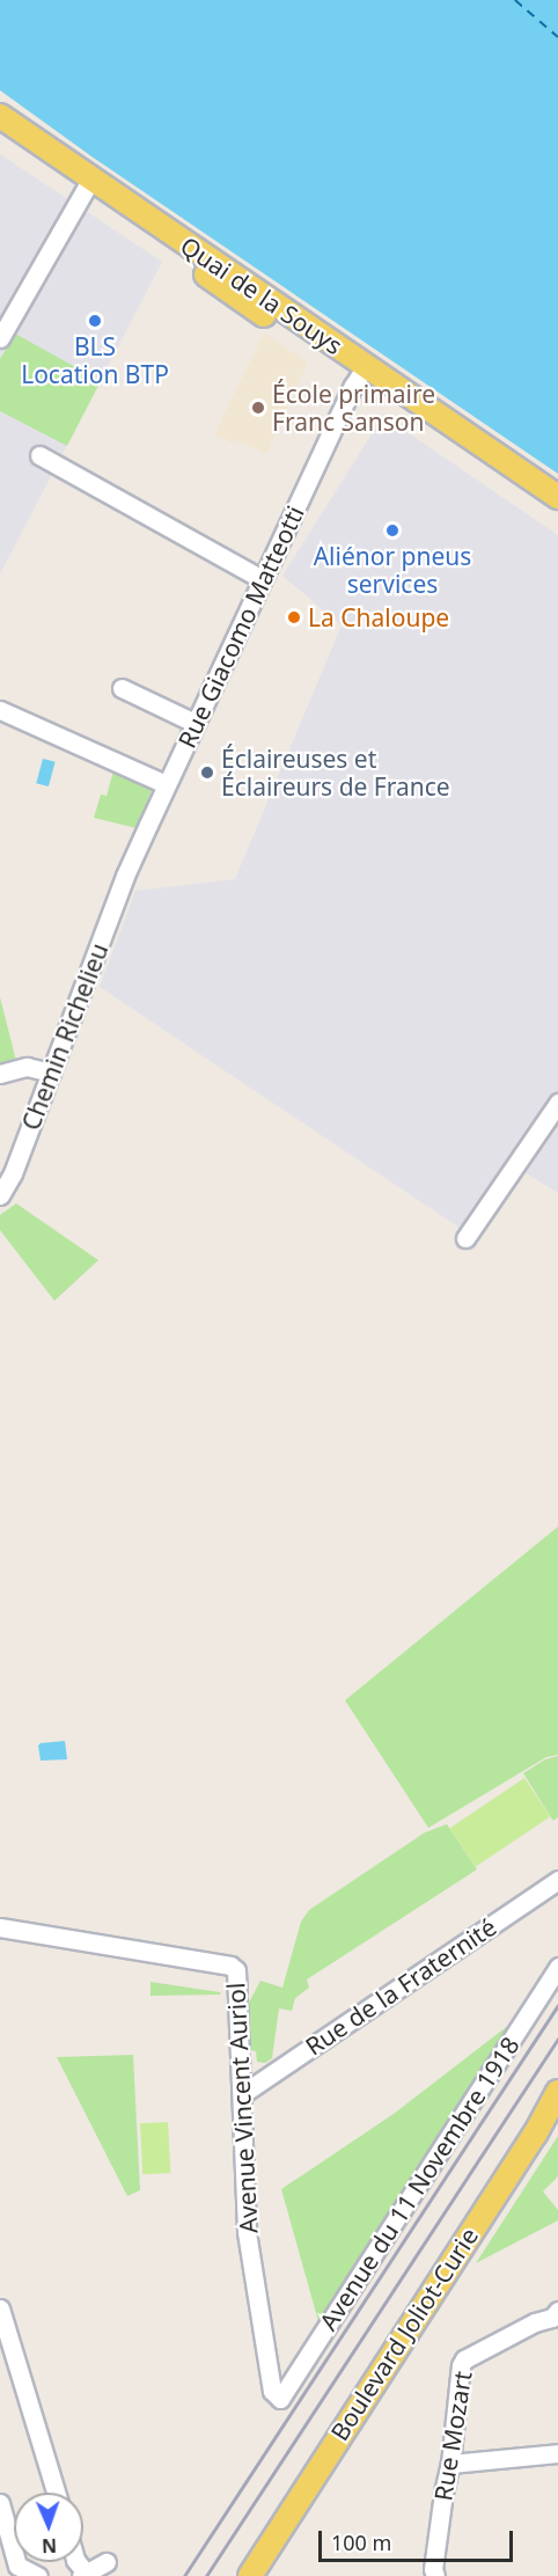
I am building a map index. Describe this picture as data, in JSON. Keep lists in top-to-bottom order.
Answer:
{
  "streets": {
    "main road": ["Quai de la Souys", "Boulevard Joliot-Curie"],
    "street": [
      "Rue Giacomo Matteotti",
      "Chemin Richelieu",
      "Rue de la Fraternité",
      "Avenue Vincent Auriol",
      "Avenue du 11 Novembre 1918",
      "Rue Mozart"
    ]
  },
  "crossings": [
    ["Quai de la Souys", "Rue Giacomo Matteotti"],
    ["Rue Giacomo Matteotti", "Chemin Richelieu"],
    ["Rue de la Fraternité", "Avenue Vincent Auriol"],
    ["Avenue Vincent Auriol", "Avenue du 11 Novembre 1918"]
  ],
  "places": [
    "BLS Location BTP",
    "École primaire Franc Sanson",
    "Aliénor pneus services",
    "La Chaloupe",
    "Éclaireuses et Éclaireurs de France"
  ],
  "scale_bar": "100 m",
  "north": "bottom"
}
